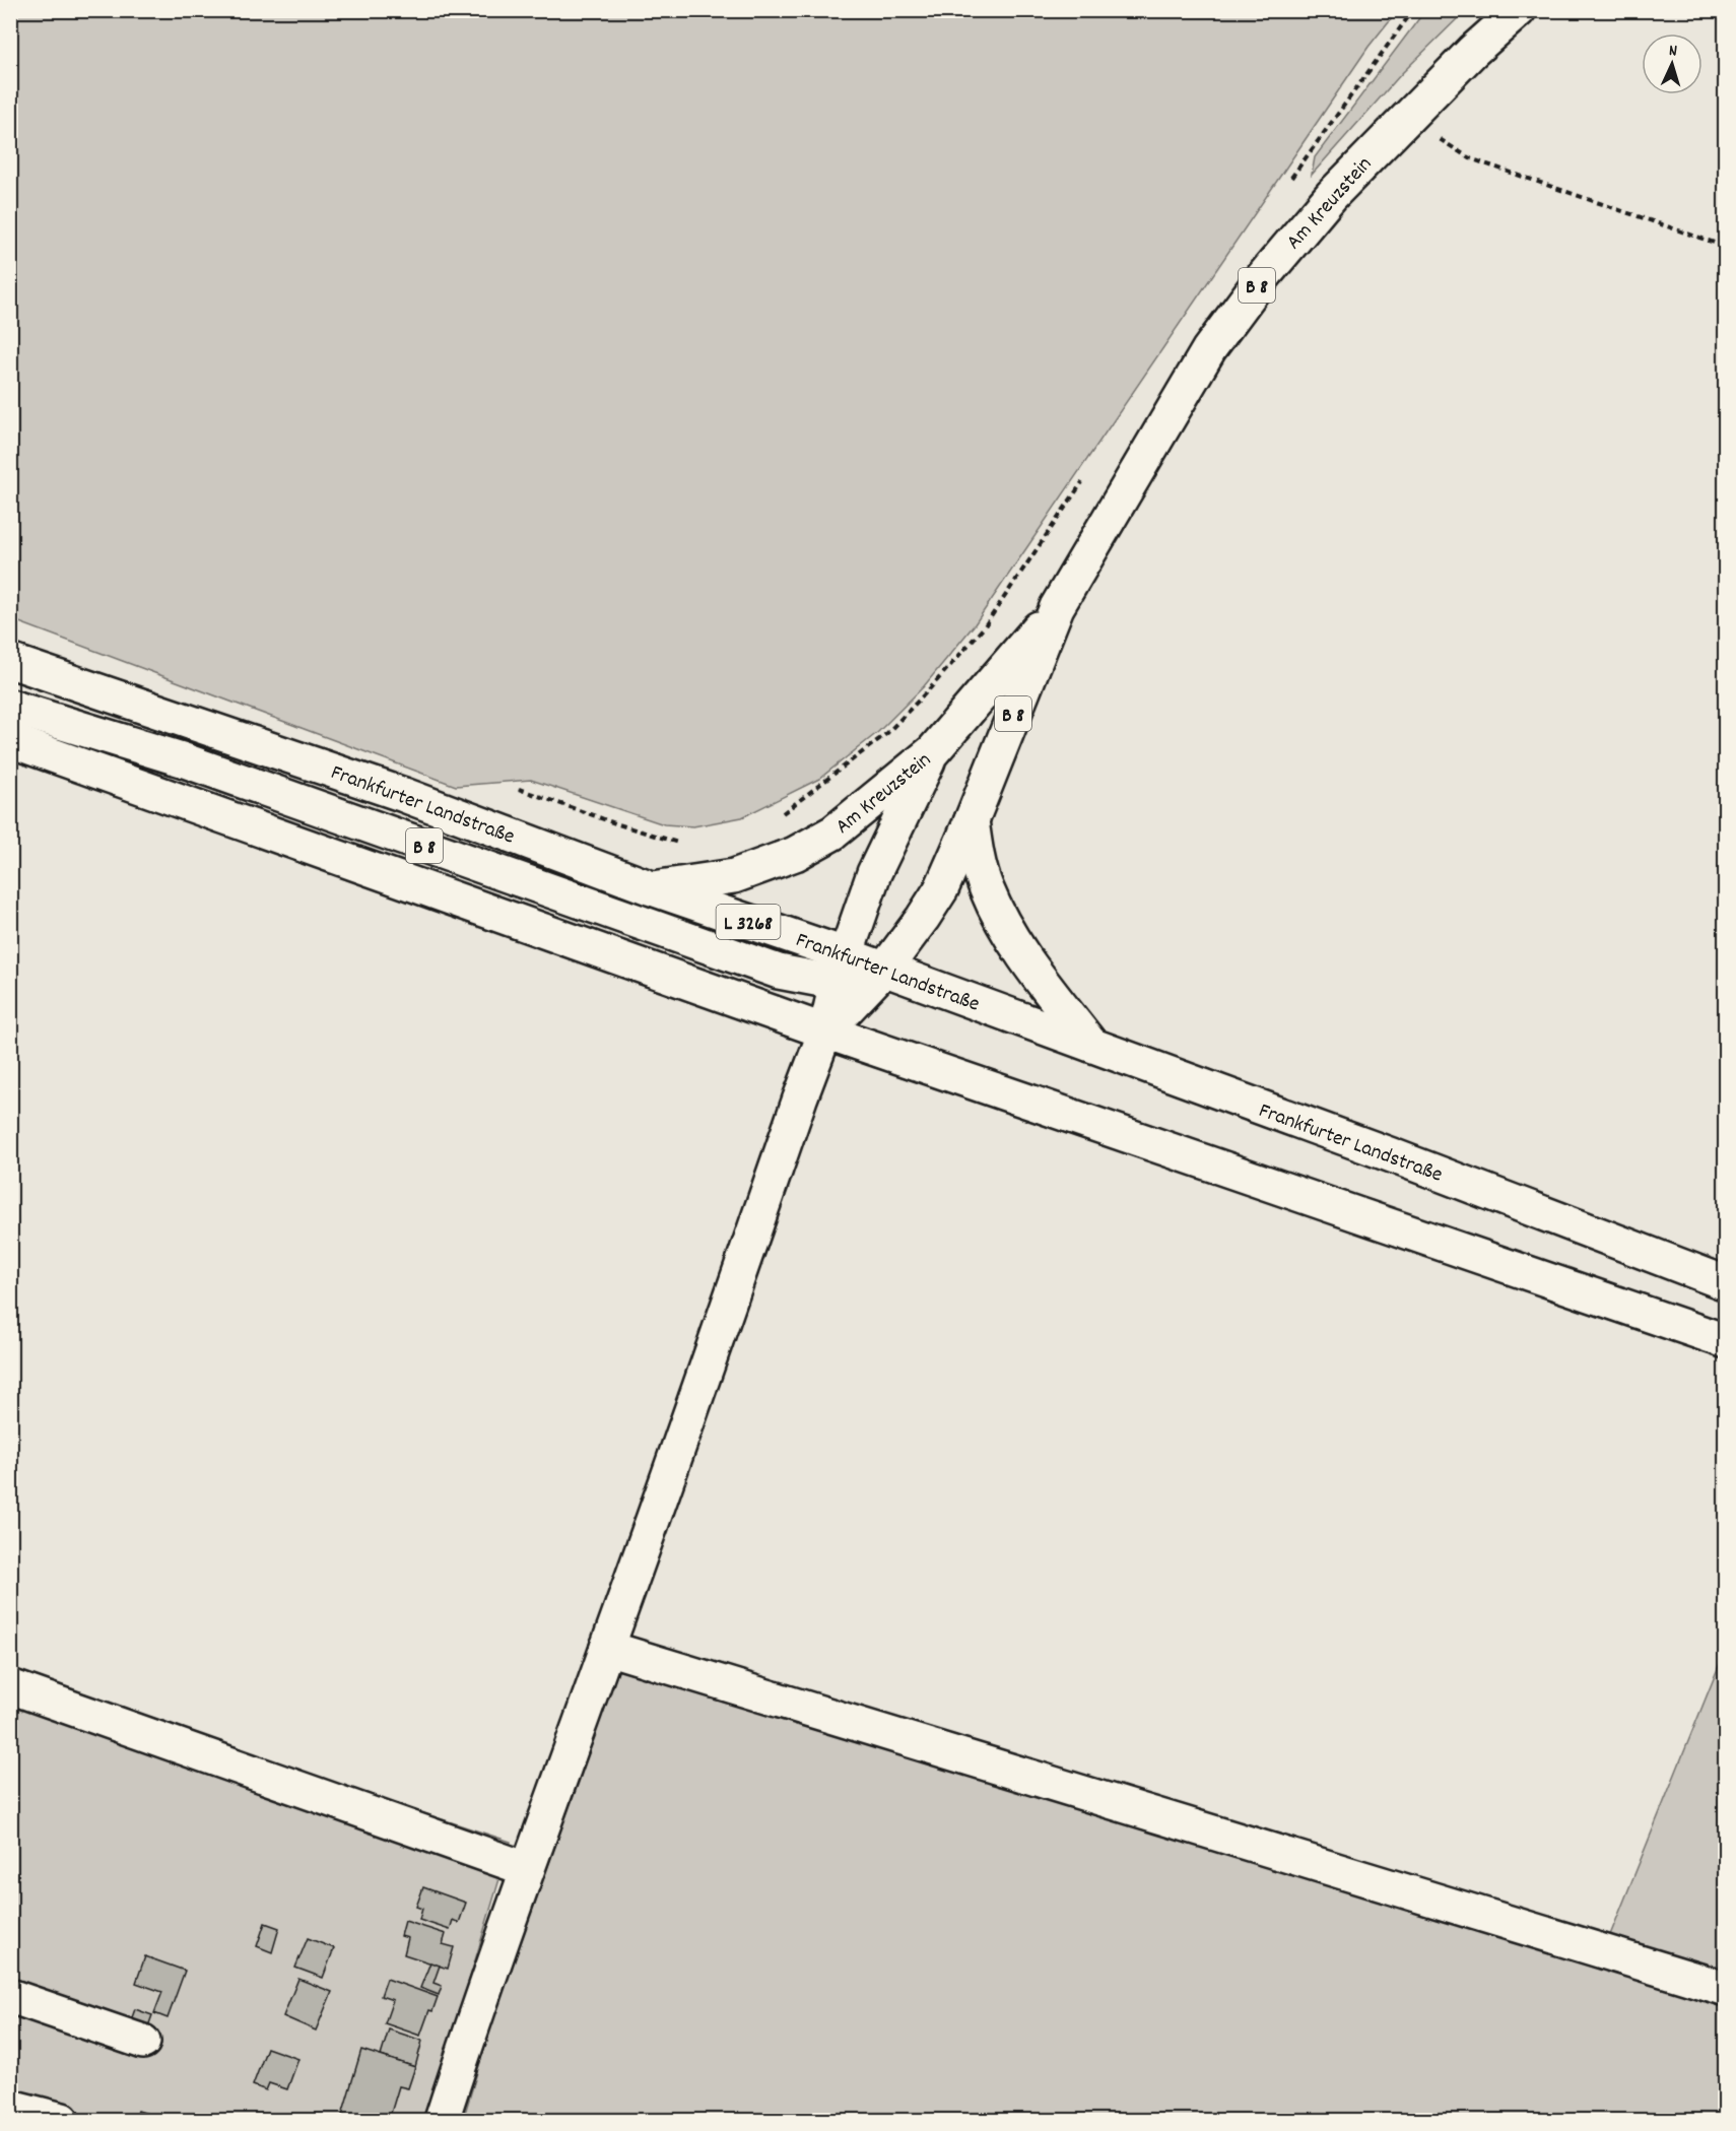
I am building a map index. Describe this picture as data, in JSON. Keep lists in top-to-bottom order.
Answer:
{
  "streets": {
    "main road": [
      "Am Kreuzstein",
      "B 8",
      "Frankfurter Landstraße",
      "L 3268"
    ]
  },
  "crossings": [
    ["Am Kreuzstein", "B 8"],
    ["Am Kreuzstein", "Frankfurter Landstraße"],
    ["B 8", "Frankfurter Landstraße"]
  ],
  "north": "top"
}
